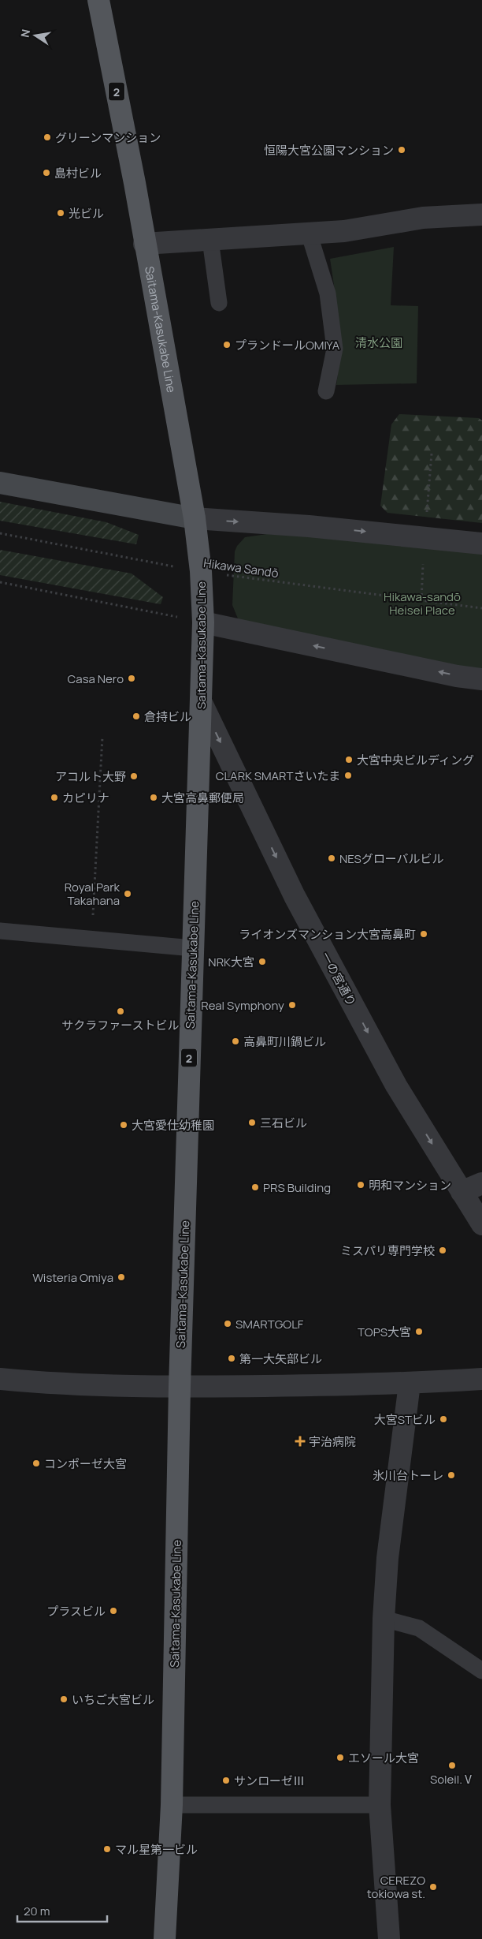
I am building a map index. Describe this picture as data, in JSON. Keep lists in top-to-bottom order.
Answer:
{
  "streets": {
    "main road": ["2", "Saitama-Kasukabe Line"],
    "street": ["一の宮通り"],
    "path": ["Hikawa Sandō"]
  },
  "crossings": [
    ["Saitama-Kasukabe Line", "Hikawa Sandō"],
    ["Saitama-Kasukabe Line", "一の宮通り"]
  ],
  "one_way": ["一の宮通り"],
  "parks": ["清水公園", "Hikawa-sandō Heisei Place"],
  "places": {
    "other": [
      "グリーンマンション",
      "恒陽大宮公園マンション",
      "島村ビル",
      "光ビル",
      "プランドールOMIYA",
      "Casa Nero",
      "倉持ビル",
      "大宮中央ビルディング",
      "CLARK SMARTさいたま",
      "アコルト大野",
      "カピリナ",
      "大宮高鼻郵便局",
      "NESグローバルビル",
      "Royal Park Takahana",
      "ライオンズマンション大宮高鼻町",
      "NRK大宮",
      "Real Symphony",
      "サクラファーストビル",
      "高鼻町川鍋ビル",
      "三石ビル",
      "大宮愛仕幼稚園",
      "明和マンション",
      "PRS Building",
      "ミスパリ専門学校",
      "Wisteria Omiya",
      "SMARTGOLF",
      "TOPS大宮",
      "第一大矢部ビル",
      "大宮STビル",
      "コンポーゼ大宮",
      "氷川台トーレ",
      "プラスビル",
      "いちご大宮ビル",
      "エソール大宮",
      "Soleil.Ⅴ",
      "サンローゼⅢ",
      "マル星第一ビル",
      "CEREZO tokiowa st."
    ],
    "health": ["宇治病院"]
  },
  "scale_bar": "20 m",
  "north": "left"
}
